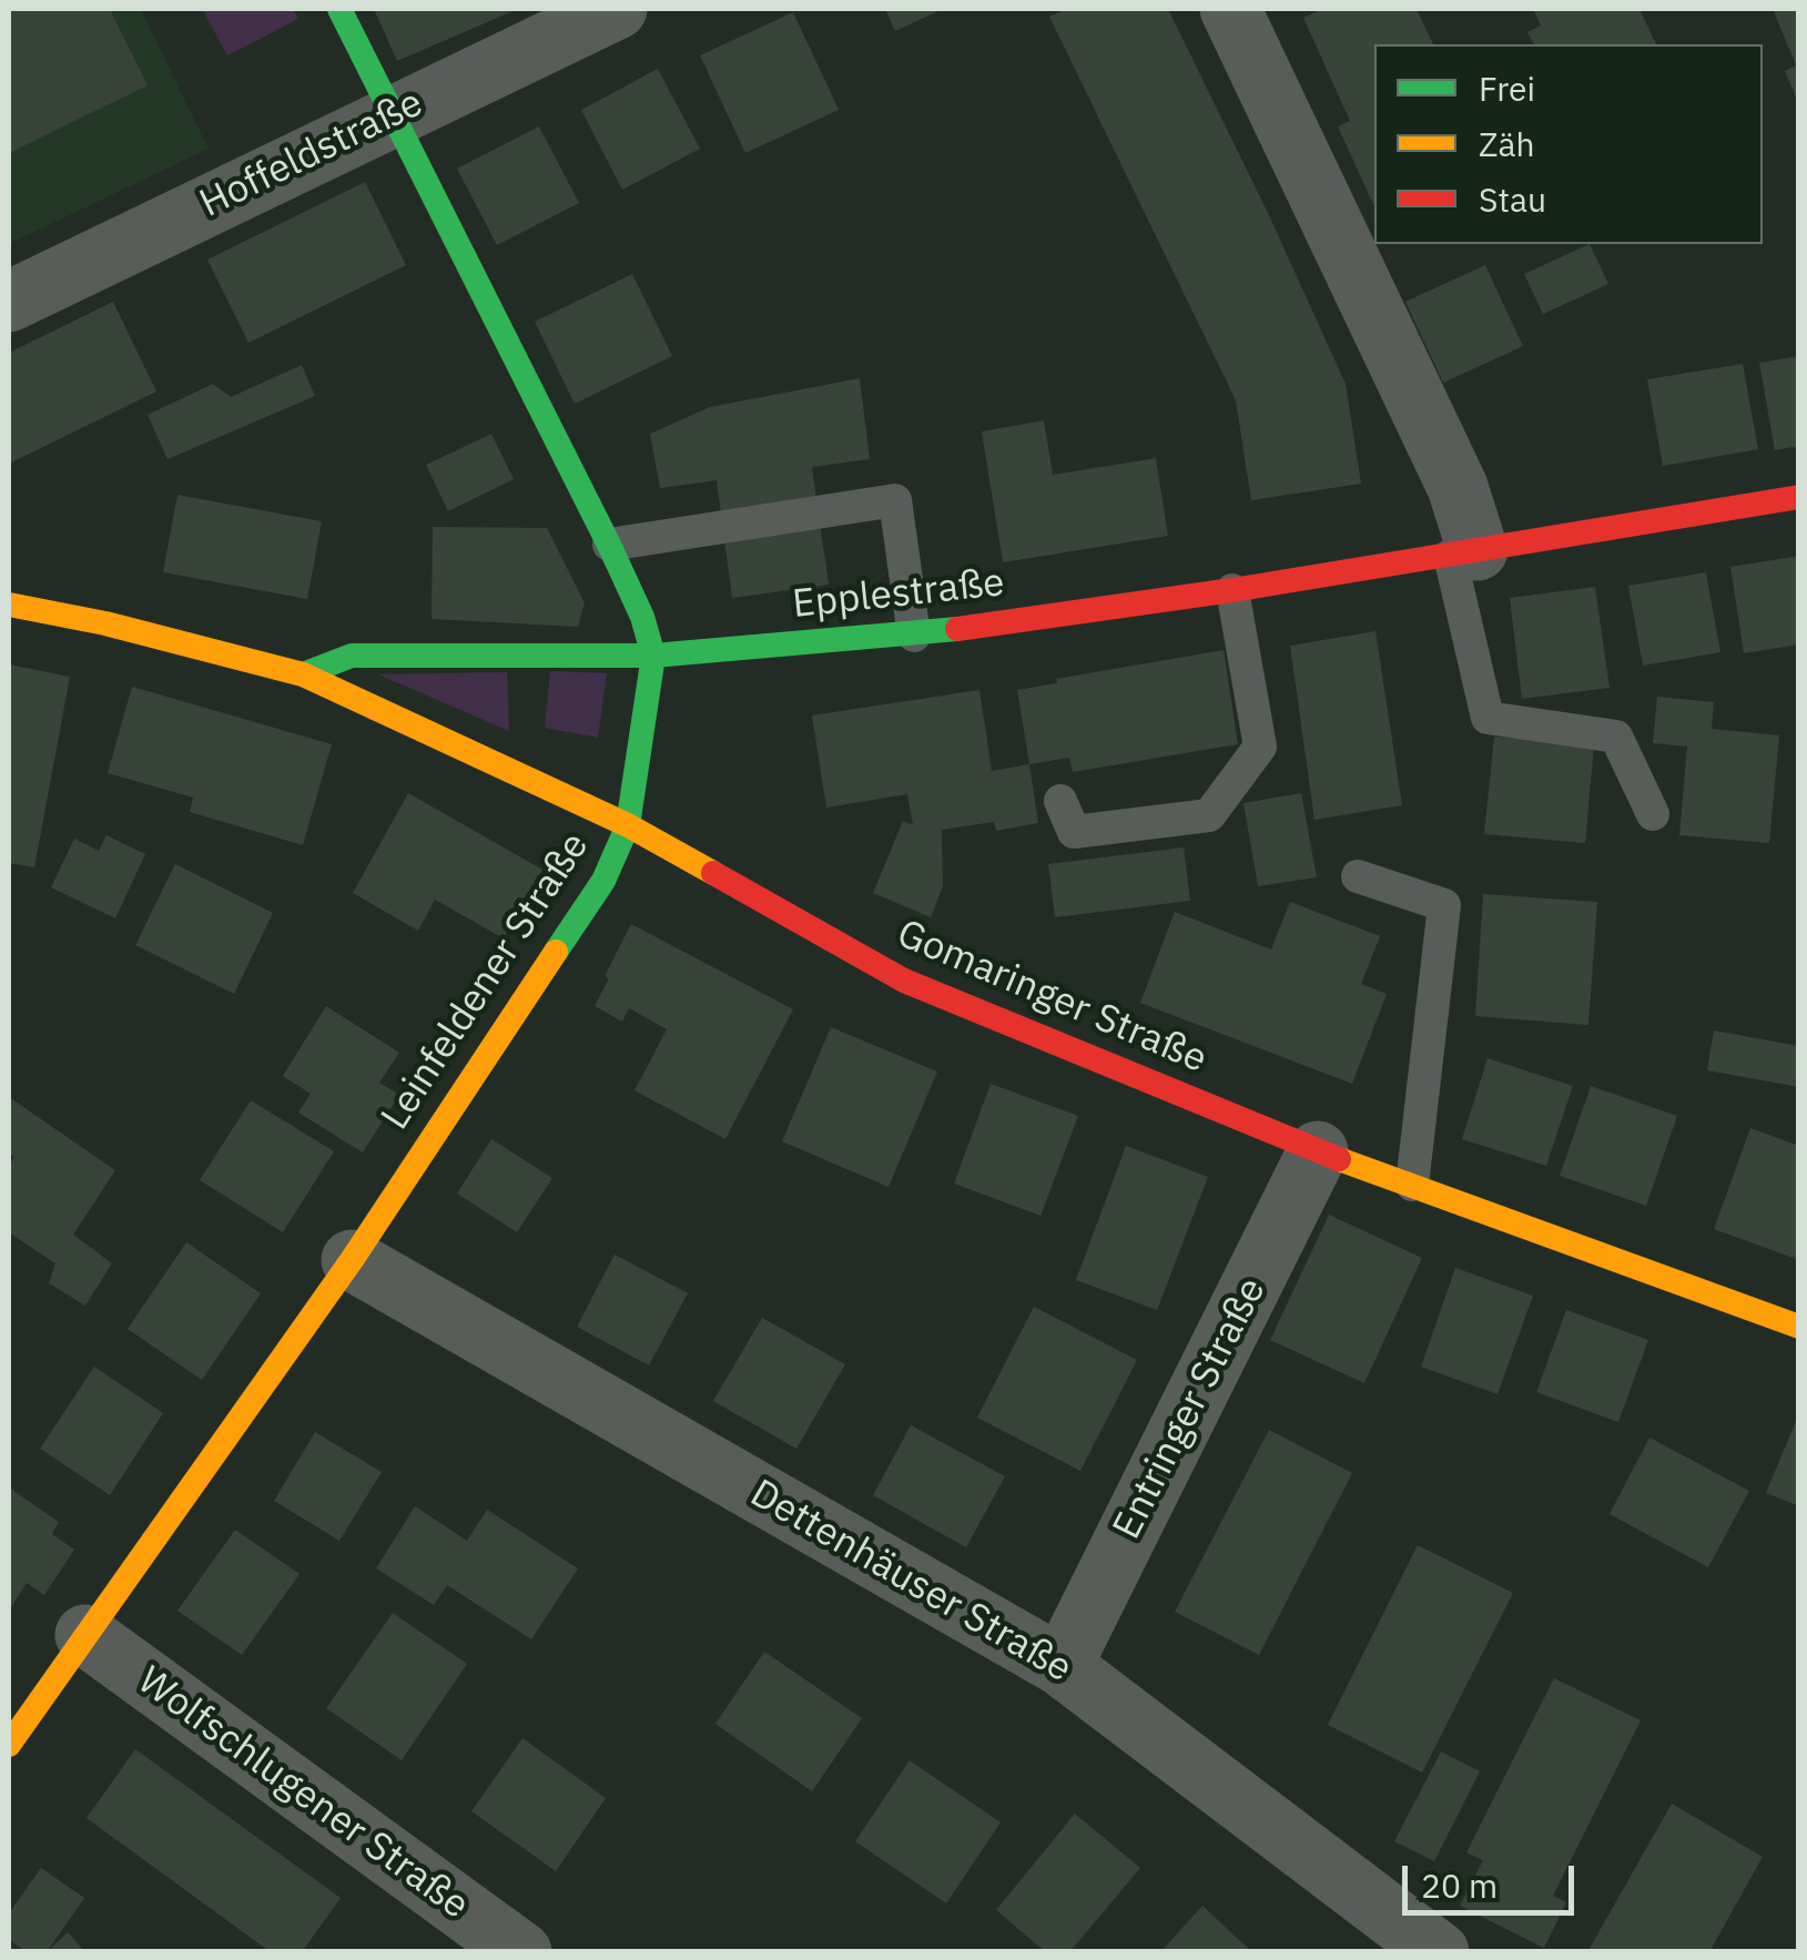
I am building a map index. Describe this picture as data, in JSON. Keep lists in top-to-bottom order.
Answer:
{
  "streets": {
    "street": [
      "Hoffeldstraße",
      "Epplestraße",
      "Leinfeldener Straße",
      "Gomaringer Straße",
      "Entringer Straße",
      "Dettenhäuser Straße",
      "Wolfschlugener Straße"
    ]
  },
  "crossings": [
    ["Hoffeldstraße", "Leinfeldener Straße"],
    ["Epplestraße", "Leinfeldener Straße"],
    ["Epplestraße", "Gomaringer Straße"],
    ["Leinfeldener Straße", "Gomaringer Straße"],
    ["Leinfeldener Straße", "Dettenhäuser Straße"],
    ["Leinfeldener Straße", "Wolfschlugener Straße"],
    ["Gomaringer Straße", "Entringer Straße"],
    ["Entringer Straße", "Dettenhäuser Straße"]
  ],
  "legend": ["Frei", "Zäh", "Stau"],
  "scale_bar": "20 m"
}
